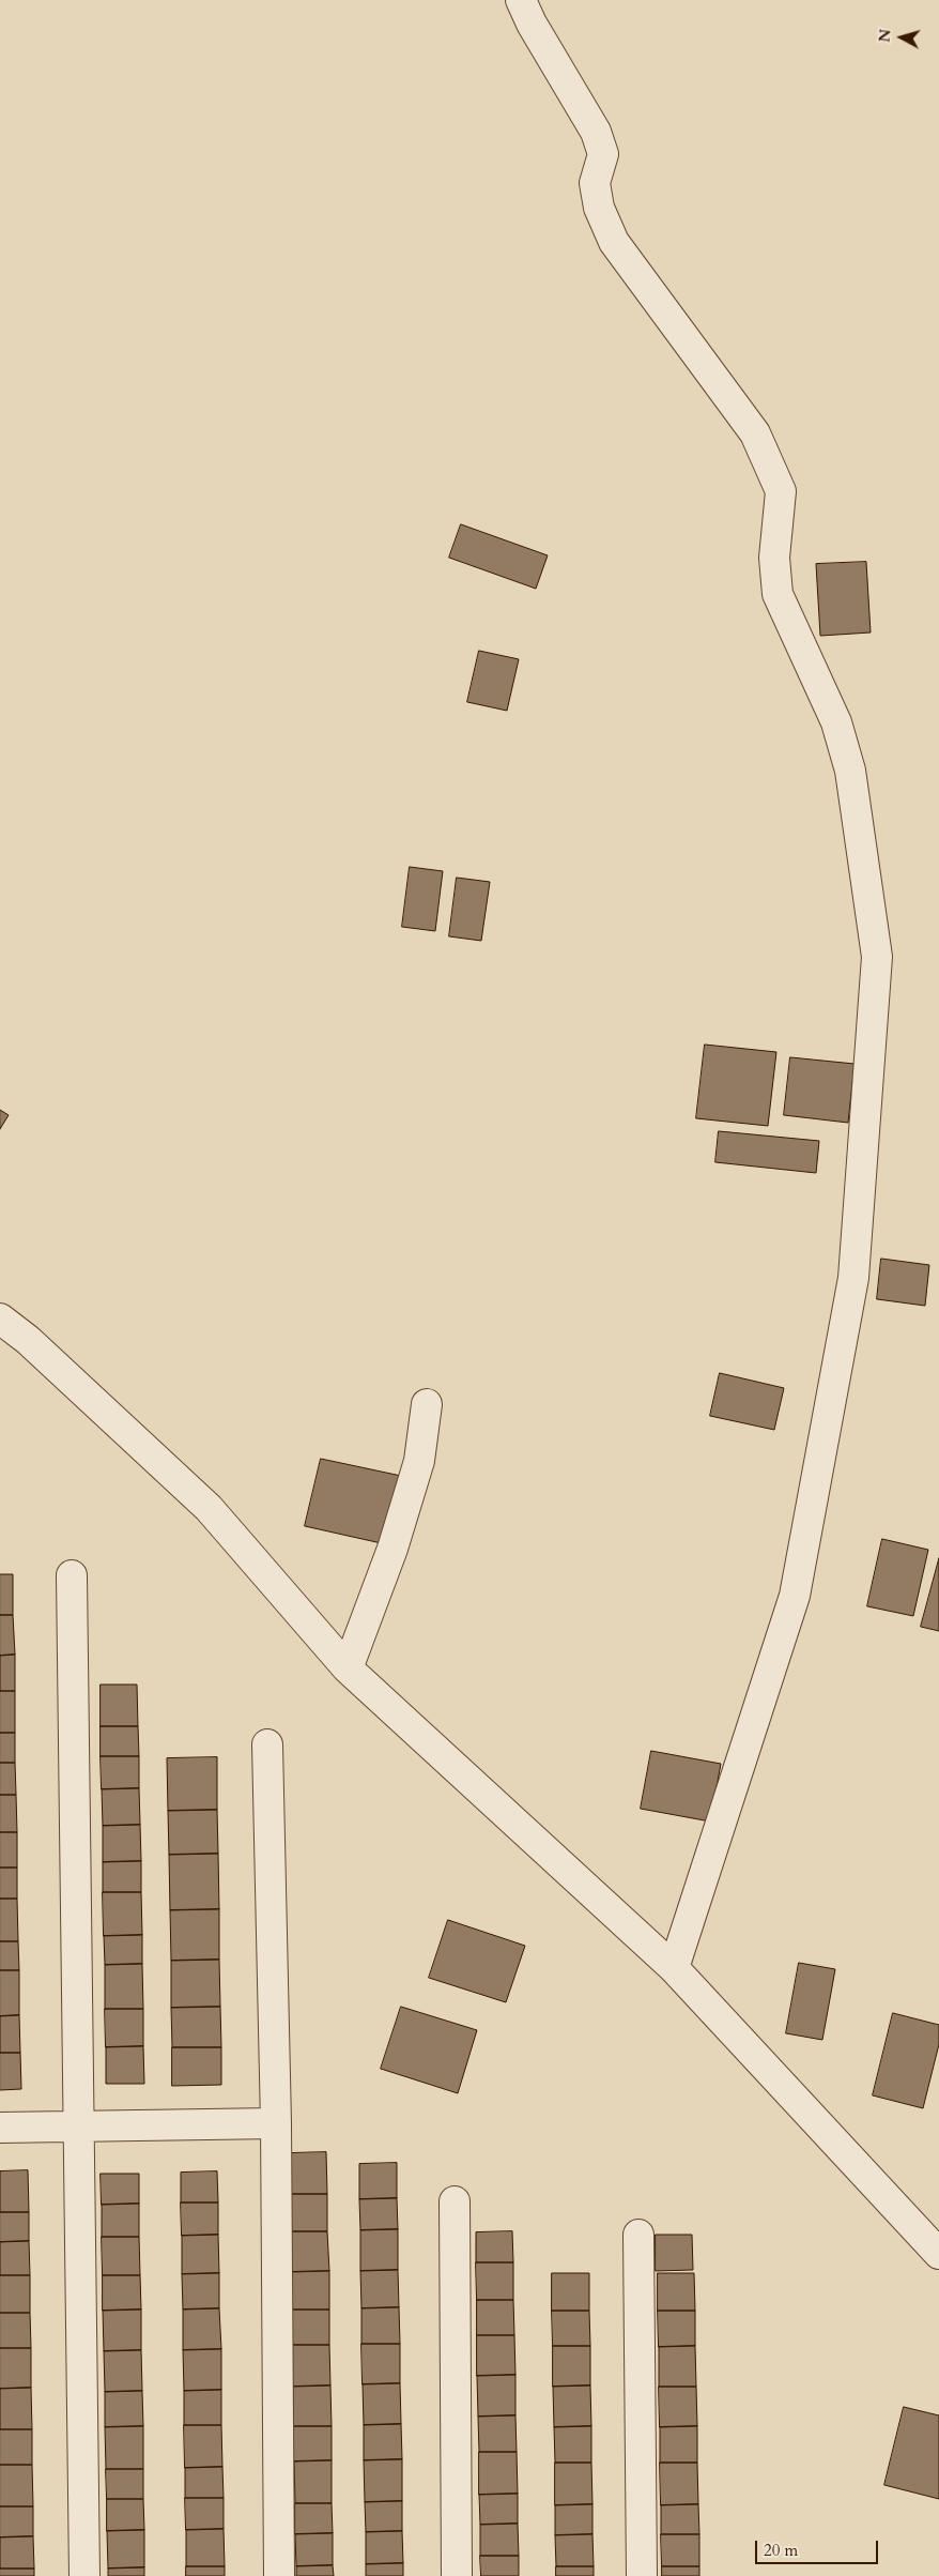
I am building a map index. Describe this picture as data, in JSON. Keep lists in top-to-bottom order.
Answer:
{
  "scale_bar": "20 m",
  "north": "left"
}
